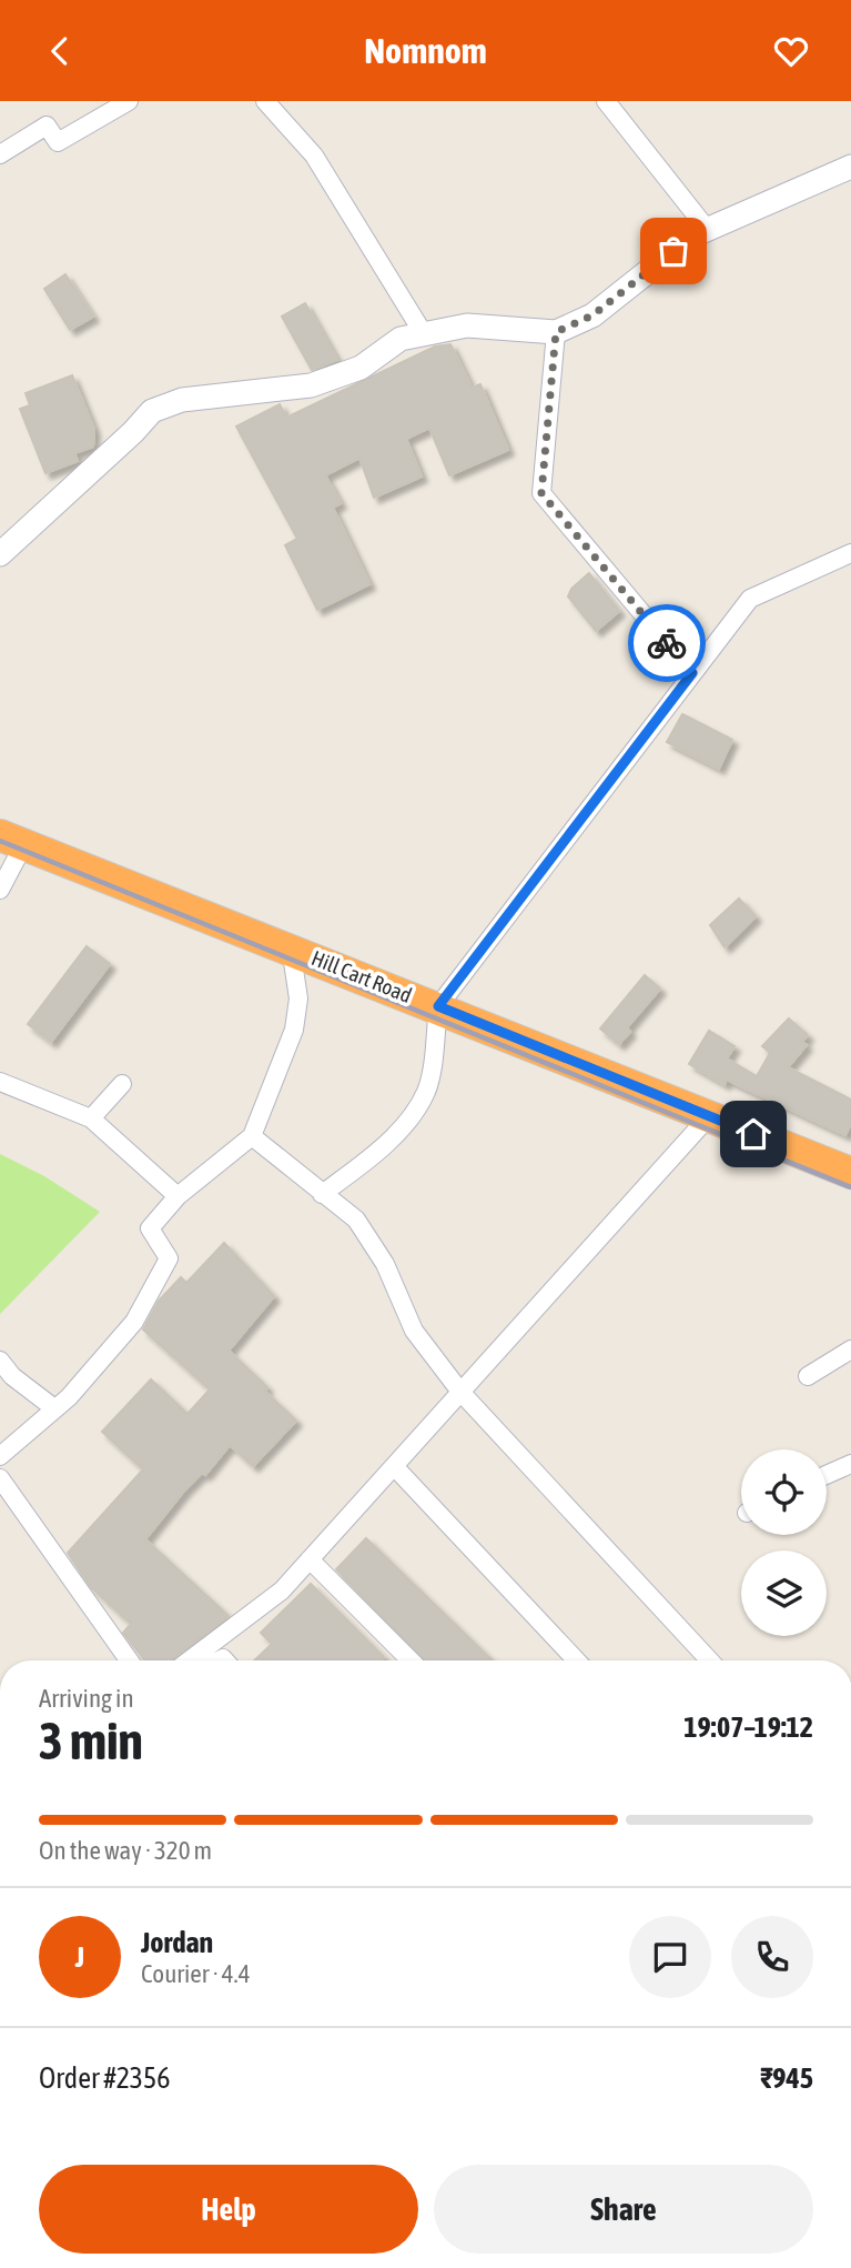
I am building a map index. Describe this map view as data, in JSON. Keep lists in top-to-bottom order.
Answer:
{
  "streets": {
    "highway": ["Hill Cart Road"]
  },
  "page": {
    "header": "Nomnom",
    "heading": ["3 min", "Arriving in", "19:07–19:12"],
    "panel": [
      "Jordan",
      "Courier · 4.4",
      "Order #2356",
      "₹945"
    ],
    "bar": "On the way · 320 m",
    "round": "J",
    "buttons": ["Help", "Share"]
  }
}
